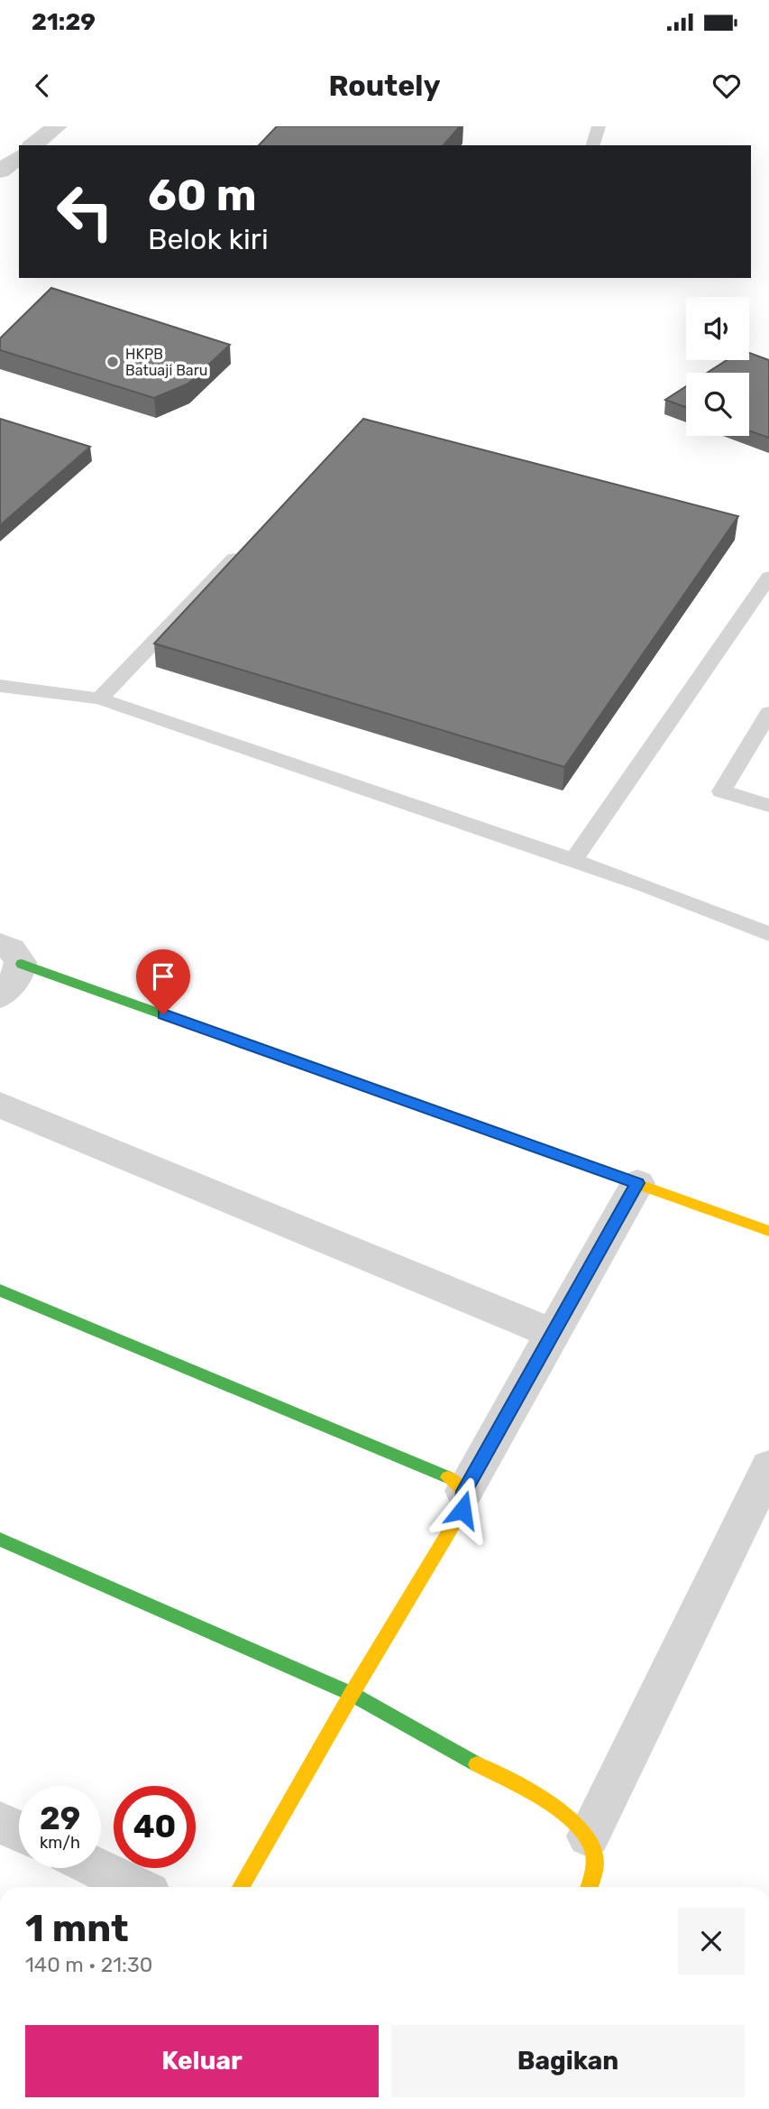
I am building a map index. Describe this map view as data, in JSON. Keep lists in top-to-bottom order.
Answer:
{
  "places": ["HKPB Batuaji Baru"],
  "page": {
    "status": "21:29",
    "header": "Routely",
    "turn": ["60 m", "Belok kiri"],
    "speed": "29 km/h",
    "limit": "40",
    "heading": ["1 mnt", "140 m · 21:30"],
    "buttons": ["Keluar", "Bagikan"]
  }
}
